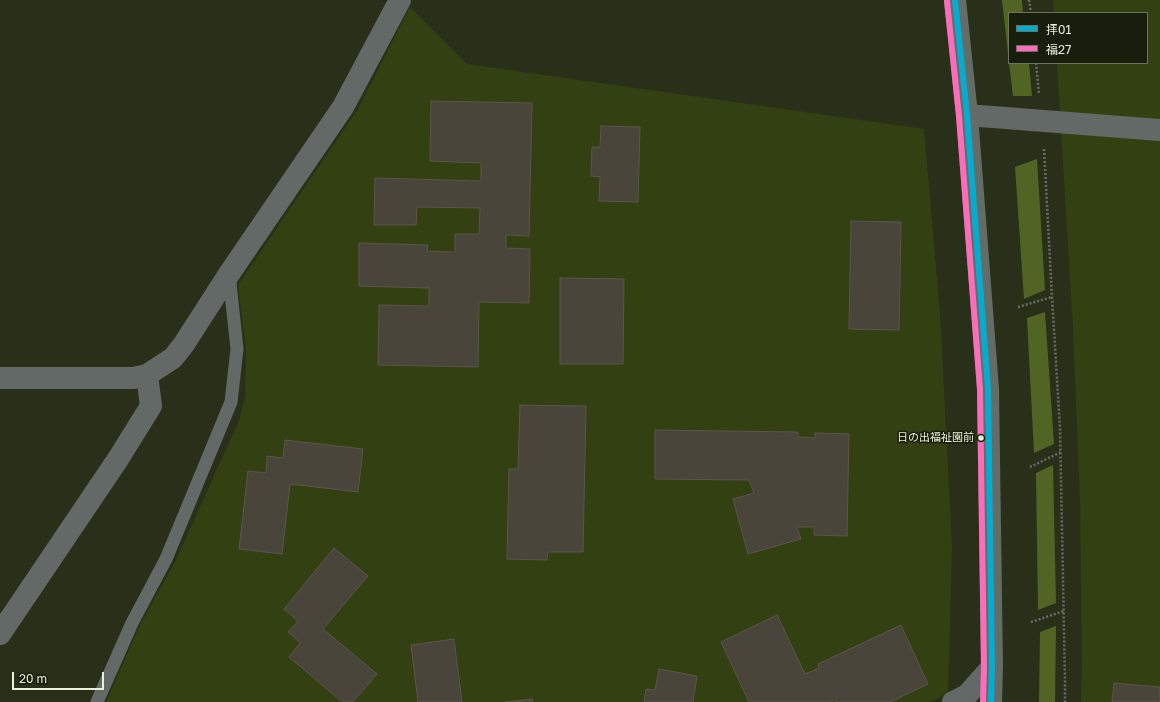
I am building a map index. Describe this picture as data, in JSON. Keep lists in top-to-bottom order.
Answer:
{
  "places": ["日の出福祉園前"],
  "lines": ["transit line 拝01", "transit line 福27"],
  "legend": ["拝01", "福27"],
  "scale_bar": "20 m"
}
